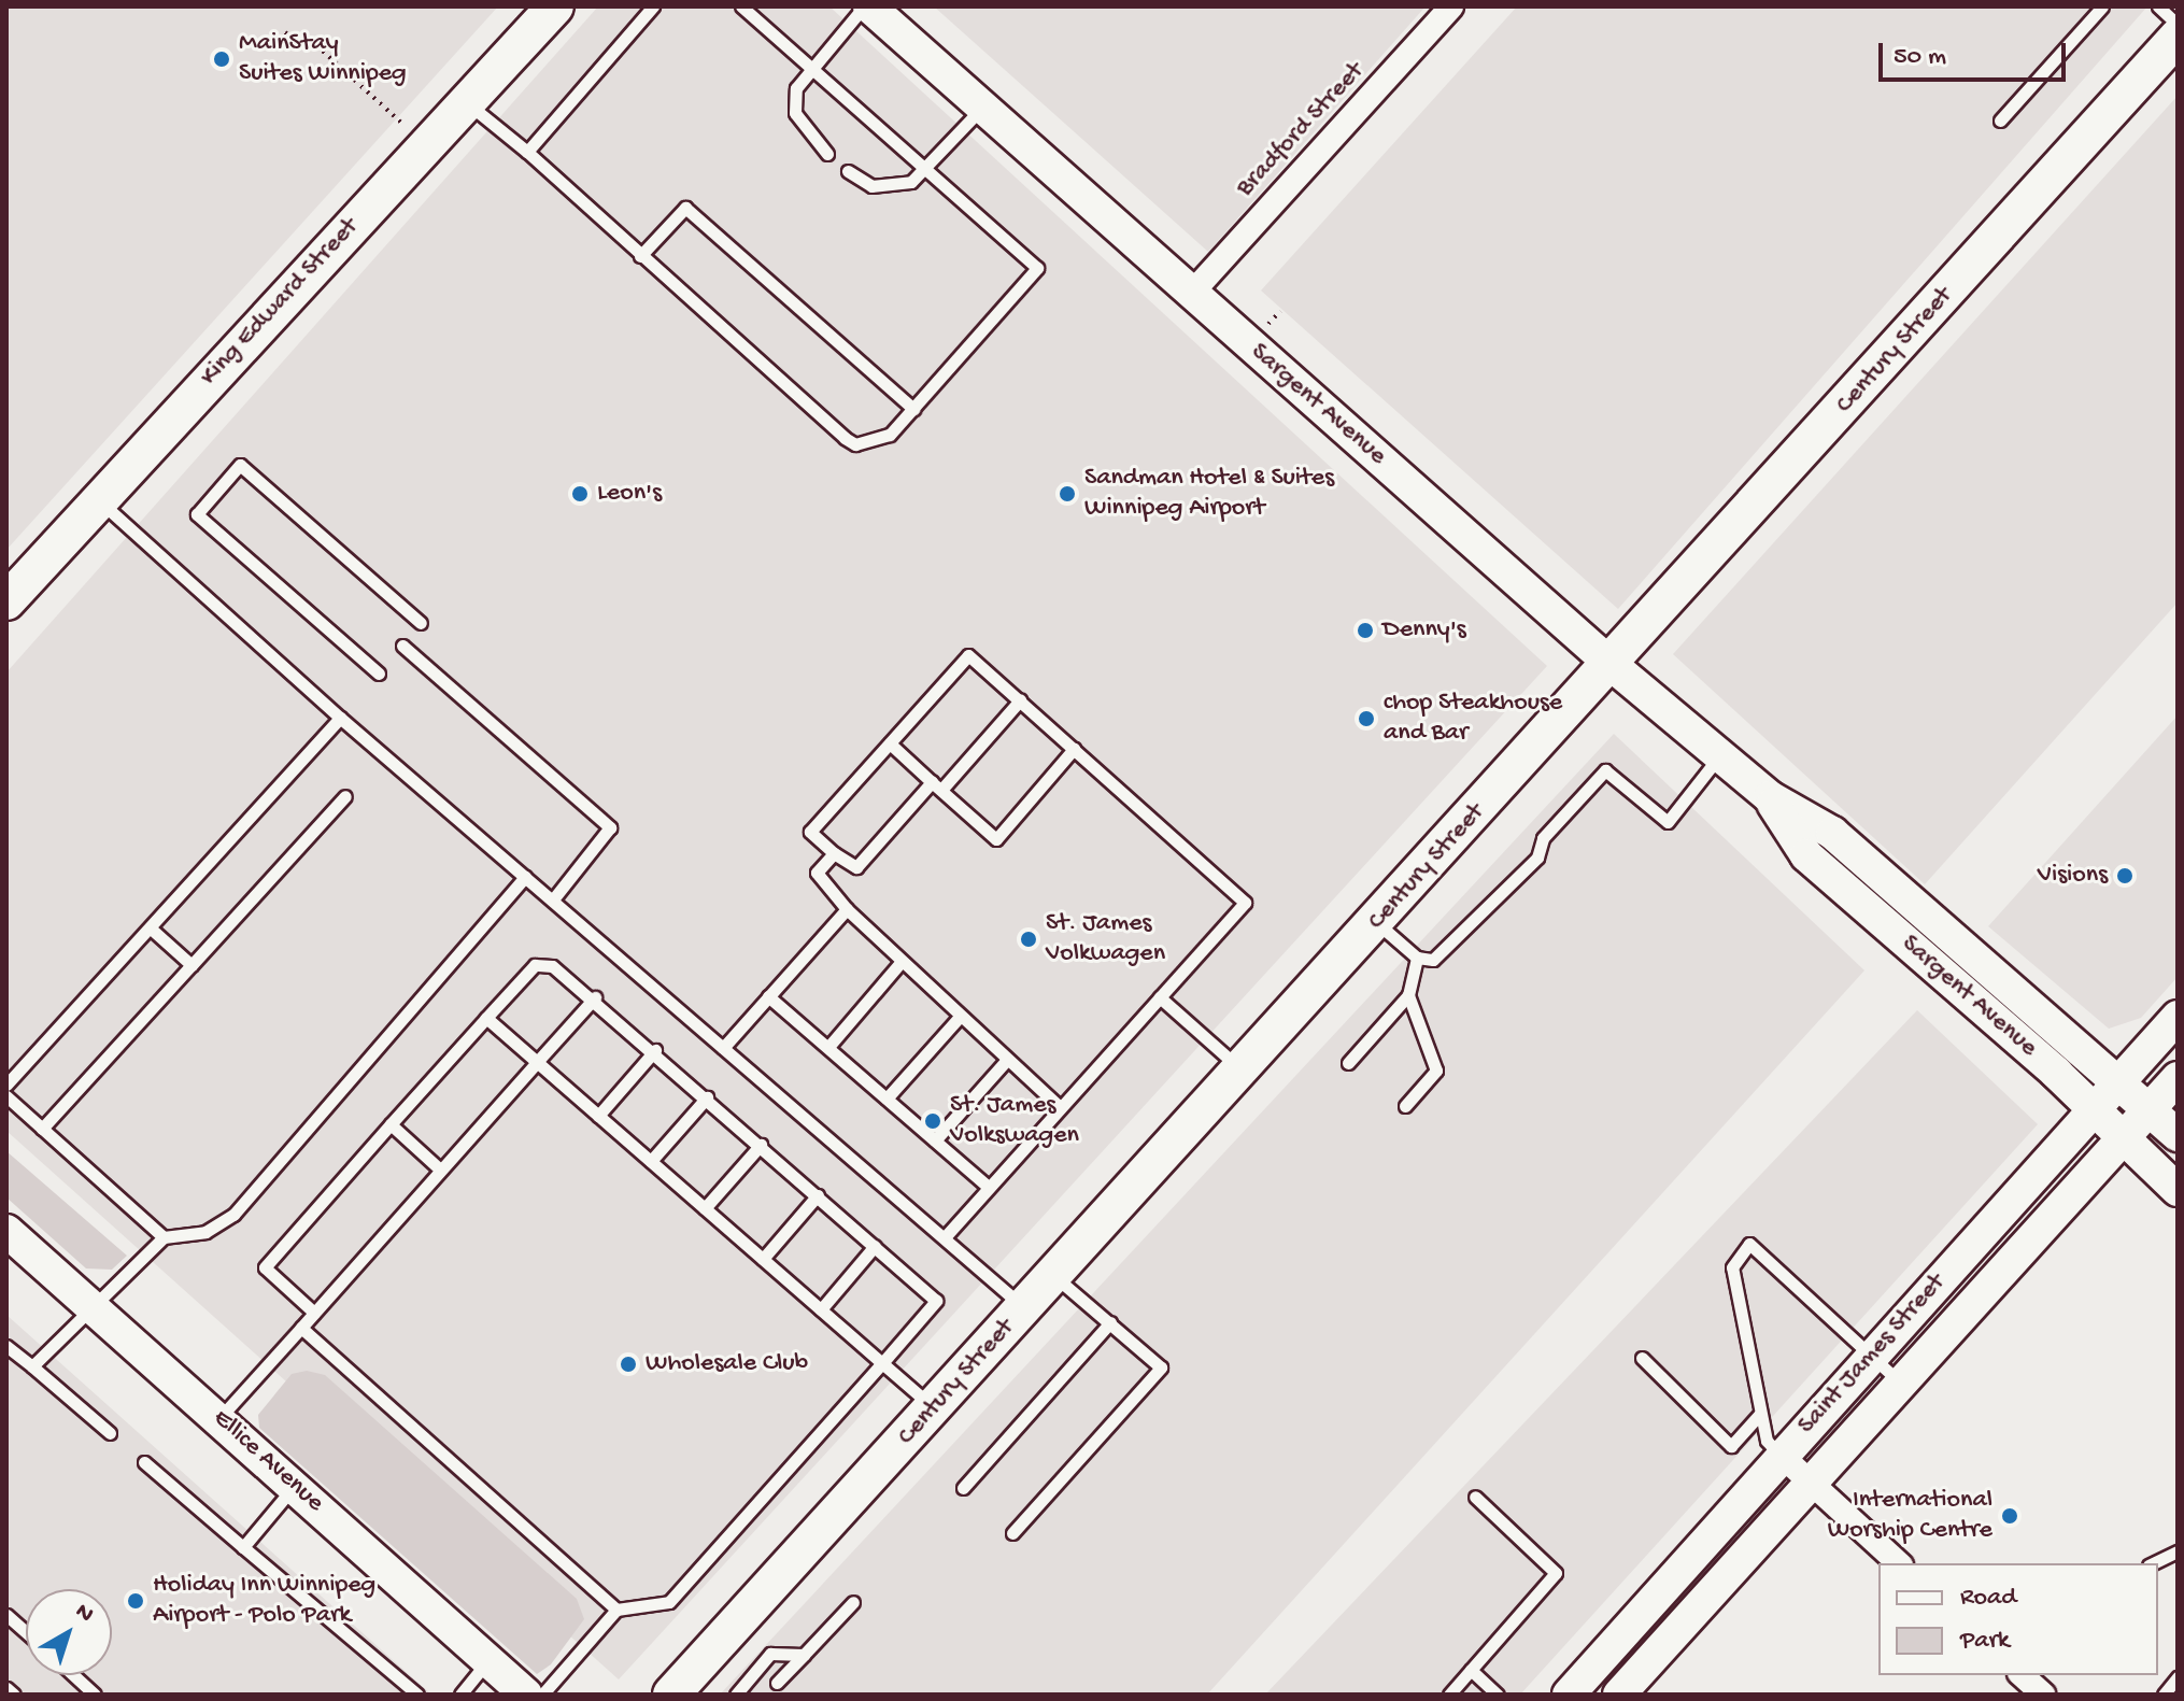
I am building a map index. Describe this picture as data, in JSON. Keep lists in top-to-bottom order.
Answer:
{
  "streets": {
    "main road": [
      "King Edward Street",
      "Century Street",
      "Sargent Avenue",
      "Saint James Street",
      "Ellice Avenue"
    ],
    "street": ["Bradford Street"]
  },
  "crossings": [
    ["Bradford Street", "Sargent Avenue"],
    ["Century Street", "Sargent Avenue"],
    ["Sargent Avenue", "Saint James Street"]
  ],
  "places": [
    "MainStay Suites Winnipeg",
    "Leon's",
    "Sandman Hotel & Suites Winnipeg Airport",
    "Denny's",
    "chop Steakhouse and Bar",
    "Visions",
    "St. James Volkwagen",
    "St. James Volkswagen",
    "Wholesale Club",
    "International Worship Centre",
    "Holiday Inn Winnipeg Airport - Polo Park"
  ],
  "legend": ["Road", "Park"],
  "scale_bar": "50 m",
  "north": "top right"
}
